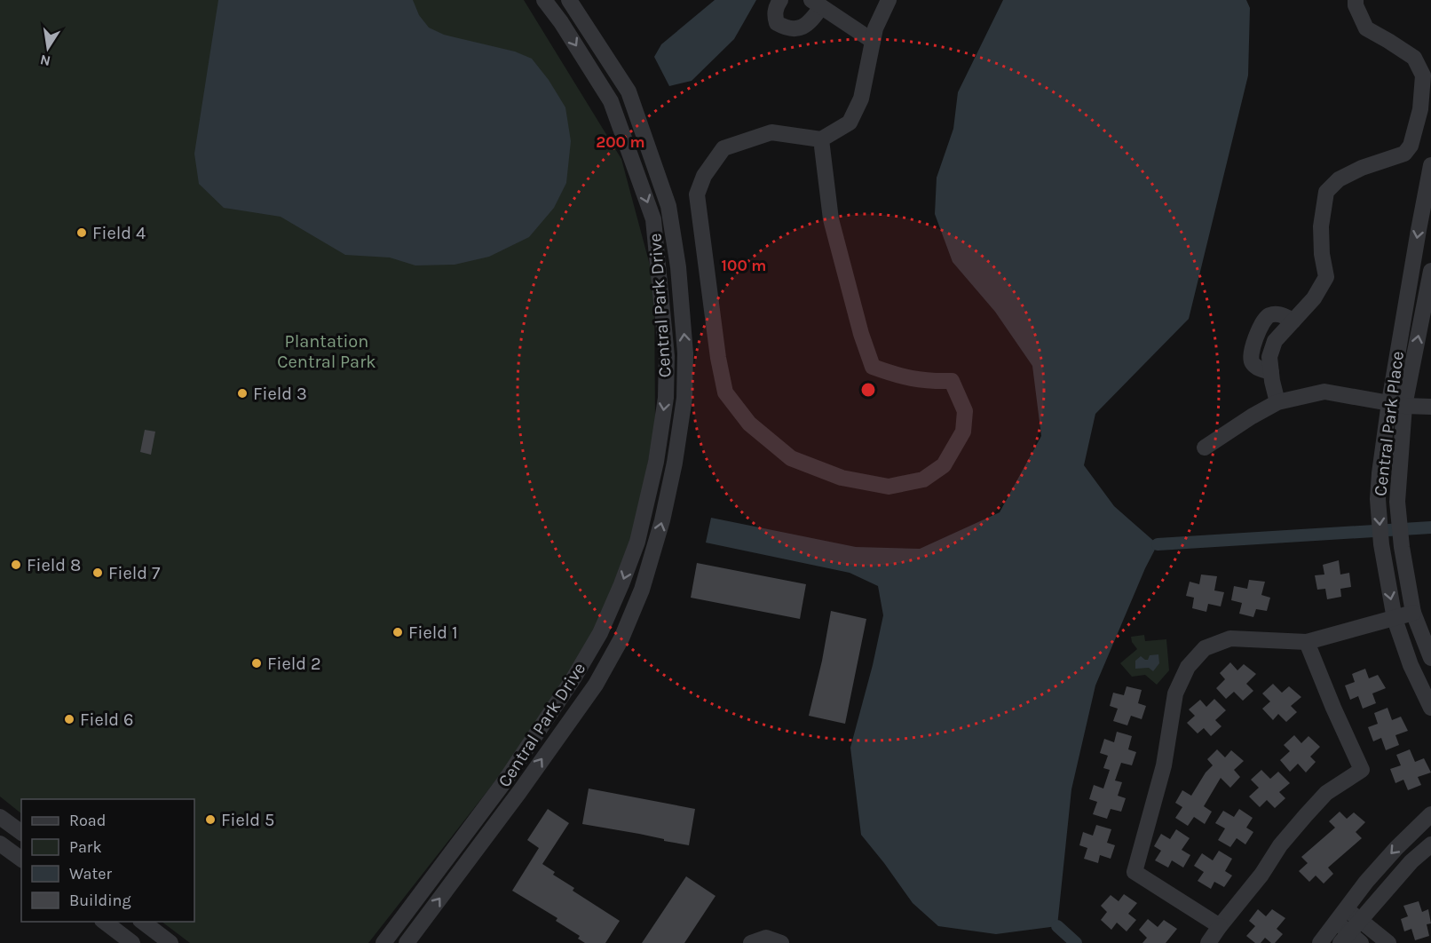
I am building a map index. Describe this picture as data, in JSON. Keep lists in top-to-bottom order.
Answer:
{
  "streets": {
    "street": ["Central Park Drive", "Central Park Place"]
  },
  "parks": ["Plantation Central Park"],
  "places": [
    "Field 4",
    "Field 3",
    "Field 8",
    "Field 7",
    "Field 1",
    "Field 2",
    "Field 6",
    "Field 5"
  ],
  "legend": [
    "Road",
    "Park",
    "Water",
    "Building"
  ],
  "north": "bottom",
  "rings": ["200 m", "100 m"]
}
